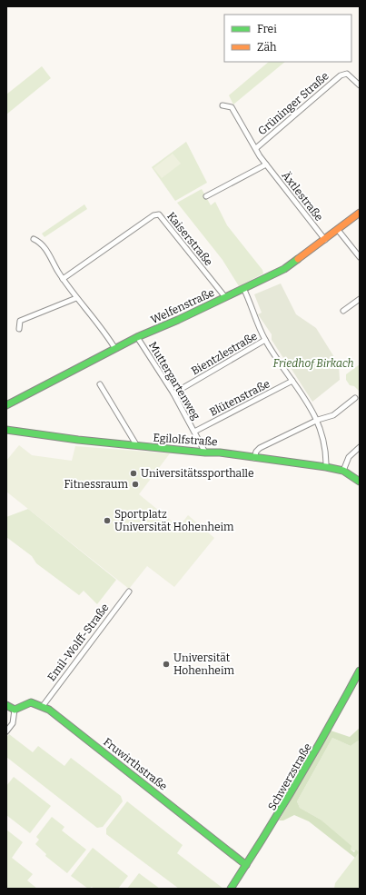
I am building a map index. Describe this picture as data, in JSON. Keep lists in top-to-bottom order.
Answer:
{
  "streets": {
    "street": [
      "Grüninger Straße",
      "Äxtlestraße",
      "Kaiserstraße",
      "Welfenstraße",
      "Bientzlestraße",
      "Muttergartenweg",
      "Blütenstraße",
      "Egilolfstraße",
      "Emil-Wolff-Straße",
      "Fruwirthstraße",
      "Schwerzstraße"
    ]
  },
  "crossings": [
    ["Grüninger Straße", "Äxtlestraße"],
    ["Äxtlestraße", "Welfenstraße"],
    ["Kaiserstraße", "Welfenstraße"],
    ["Welfenstraße", "Muttergartenweg"],
    ["Bientzlestraße", "Muttergartenweg"],
    ["Muttergartenweg", "Blütenstraße"],
    ["Muttergartenweg", "Egilolfstraße"],
    ["Emil-Wolff-Straße", "Fruwirthstraße"],
    ["Fruwirthstraße", "Schwerzstraße"]
  ],
  "parks": ["Friedhof Birkach"],
  "places": [
    "Universitätssporthalle",
    "Fitnessraum",
    "Sportplatz Universität Hohenheim",
    "Universität Hohenheim"
  ],
  "legend": ["Frei", "Zäh"]
}
